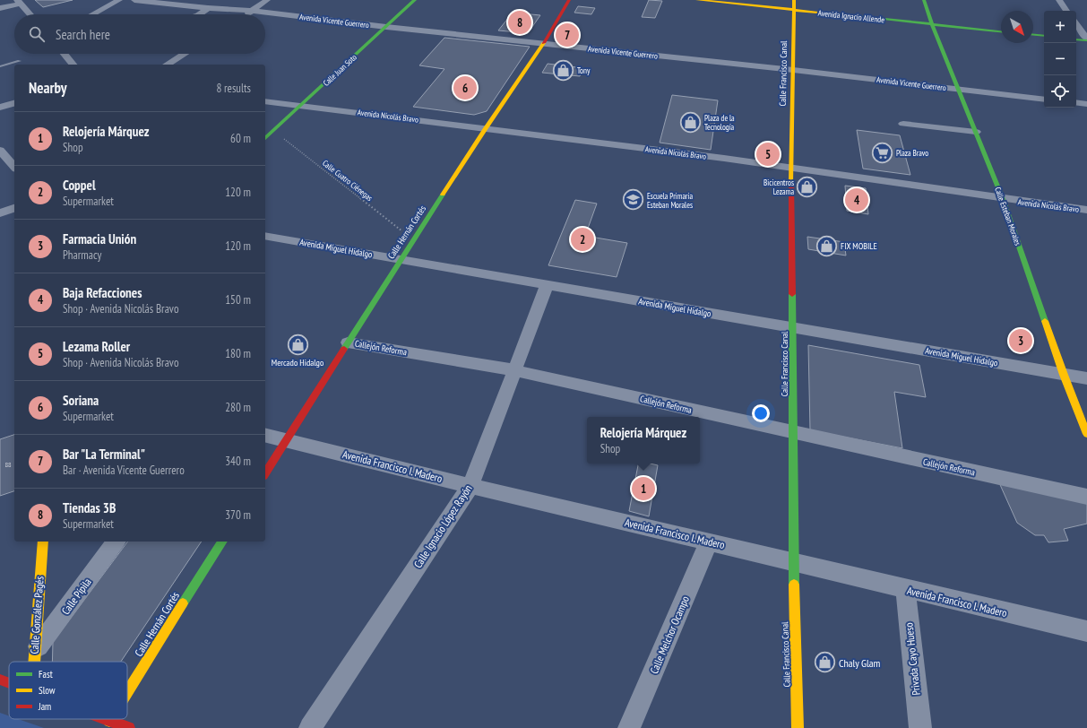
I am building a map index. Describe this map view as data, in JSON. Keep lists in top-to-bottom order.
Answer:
{
  "streets": {
    "main road": [
      "Avenida Ignacio Allende",
      "Calle Juan Soto",
      "Calle Francisco Canal",
      "Calle Esteban Morales",
      "Calle Hernán Cortés",
      "Calle González Pagés"
    ],
    "street": [
      "Avenida Vicente Guerrero",
      "Avenida Nicolás Bravo",
      "Avenida Miguel Hidalgo",
      "Callejón Reforma",
      "Avenida Francisco I. Madero",
      "Calle Ignacio López Rayón",
      "Calle Pípila",
      "Calle Melchor Ocampo",
      "Privada Cayo Hueso"
    ],
    "path": ["Calle Cuatro Ciénegas"]
  },
  "crossings": [
    ["Avenida Ignacio Allende", "Calle Francisco Canal"],
    ["Avenida Ignacio Allende", "Calle Esteban Morales"],
    ["Avenida Vicente Guerrero", "Calle Juan Soto"],
    ["Avenida Vicente Guerrero", "Calle Francisco Canal"],
    ["Avenida Vicente Guerrero", "Calle Esteban Morales"],
    ["Avenida Vicente Guerrero", "Calle Hernán Cortés"],
    ["Calle Juan Soto", "Avenida Nicolás Bravo"],
    ["Calle Juan Soto", "Calle Cuatro Ciénegas"],
    ["Calle Francisco Canal", "Avenida Nicolás Bravo"],
    ["Calle Francisco Canal", "Avenida Miguel Hidalgo"],
    ["Calle Francisco Canal", "Callejón Reforma"],
    ["Calle Francisco Canal", "Avenida Francisco I. Madero"],
    ["Avenida Nicolás Bravo", "Calle Esteban Morales"],
    ["Avenida Nicolás Bravo", "Calle Hernán Cortés"],
    ["Calle Cuatro Ciénegas", "Calle Hernán Cortés"],
    ["Calle Esteban Morales", "Avenida Miguel Hidalgo"],
    ["Calle Hernán Cortés", "Avenida Miguel Hidalgo"],
    ["Calle Hernán Cortés", "Callejón Reforma"],
    ["Calle Hernán Cortés", "Avenida Francisco I. Madero"],
    ["Avenida Miguel Hidalgo", "Calle Ignacio López Rayón"],
    ["Callejón Reforma", "Calle Ignacio López Rayón"],
    ["Avenida Francisco I. Madero", "Calle Ignacio López Rayón"],
    ["Avenida Francisco I. Madero", "Calle Melchor Ocampo"],
    ["Avenida Francisco I. Madero", "Privada Cayo Hueso"],
    ["Calle Pípila", "Calle González Pagés"]
  ],
  "places": {
    "shop": [
      "Tony",
      "Plaza de la Tecnología",
      "Bicicentros Lezama",
      "FIX MOBILE",
      "Mercado Hidalgo",
      "Chaly Glam"
    ],
    "supermarket": ["Plaza Bravo"],
    "school or university": ["Escuela Primaria Esteban Morales"]
  },
  "house_numbers": ["88"],
  "legend": ["Fast", "Slow", "Jam"],
  "north": "bottom right",
  "page": {
    "pins": [
      "8",
      "7",
      "6",
      "5",
      "4",
      "2",
      "3",
      "1"
    ],
    "map_buttons": ["+", "−"],
    "search": "Search here",
    "heading": ["Nearby", "8 results"],
    "list": [
      {
        "mark": "1",
        "name": "Relojería Márquez",
        "note": "Shop",
        "value": "60 m"
      },
      {
        "mark": "2",
        "name": "Coppel",
        "note": "Supermarket",
        "value": "120 m"
      },
      {
        "mark": "3",
        "name": "Farmacia Unión",
        "note": "Pharmacy",
        "value": "120 m"
      },
      {
        "mark": "4",
        "name": "Baja Refacciones",
        "note": "Shop · Avenida Nicolás Bravo",
        "value": "150 m"
      },
      {
        "mark": "5",
        "name": "Lezama Roller",
        "note": "Shop · Avenida Nicolás Bravo",
        "value": "180 m"
      },
      {
        "mark": "6",
        "name": "Soriana",
        "note": "Supermarket",
        "value": "280 m"
      },
      {
        "mark": "7",
        "name": "Bar \"La Terminal\"",
        "note": "Bar · Avenida Vicente Guerrero",
        "value": "340 m"
      },
      {
        "mark": "8",
        "name": "Tiendas 3B",
        "note": "Supermarket",
        "value": "370 m"
      }
    ],
    "popup": ["Relojería Márquez", "Shop"]
  }
}
